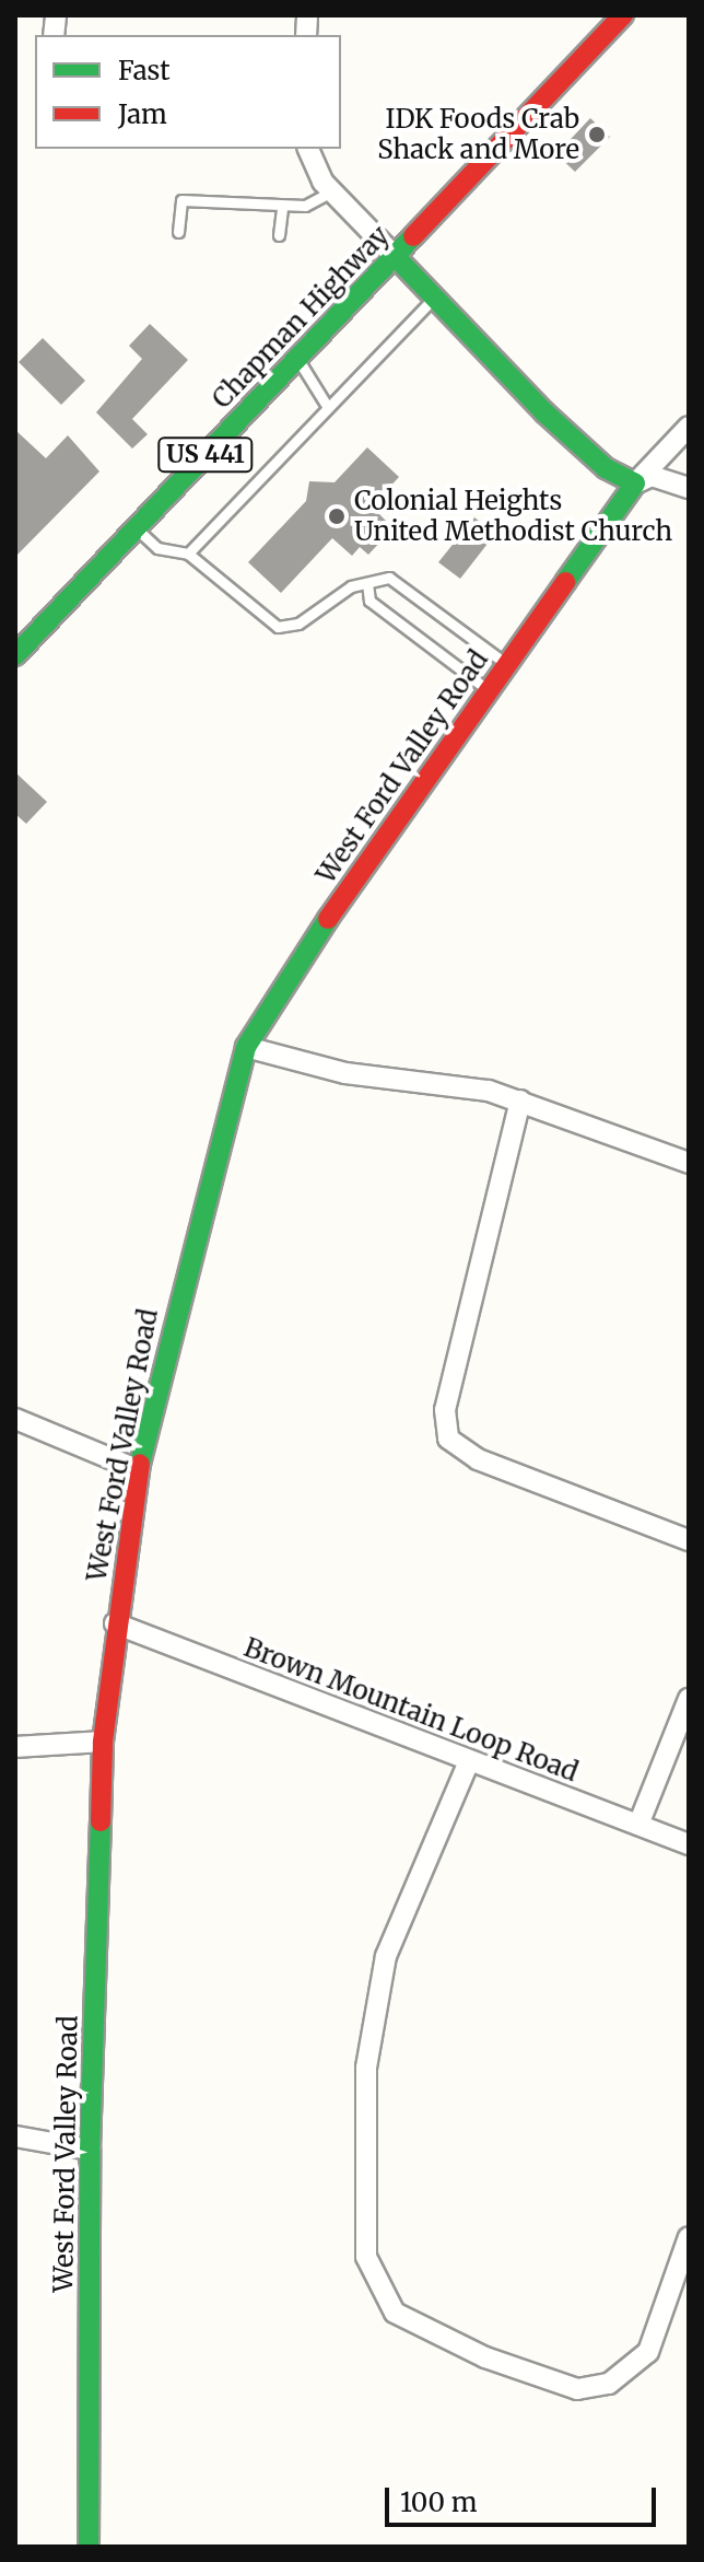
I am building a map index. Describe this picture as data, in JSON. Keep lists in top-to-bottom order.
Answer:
{
  "streets": {
    "main road": ["Chapman Highway", "US 441", "West Ford Valley Road"],
    "street": ["Brown Mountain Loop Road"]
  },
  "crossings": [
    ["West Ford Valley Road", "Brown Mountain Loop Road"]
  ],
  "places": ["IDK Foods Crab Shack and More", "Colonial Heights United Methodist Church"],
  "legend": ["Fast", "Jam"],
  "scale_bar": "100 m"
}
